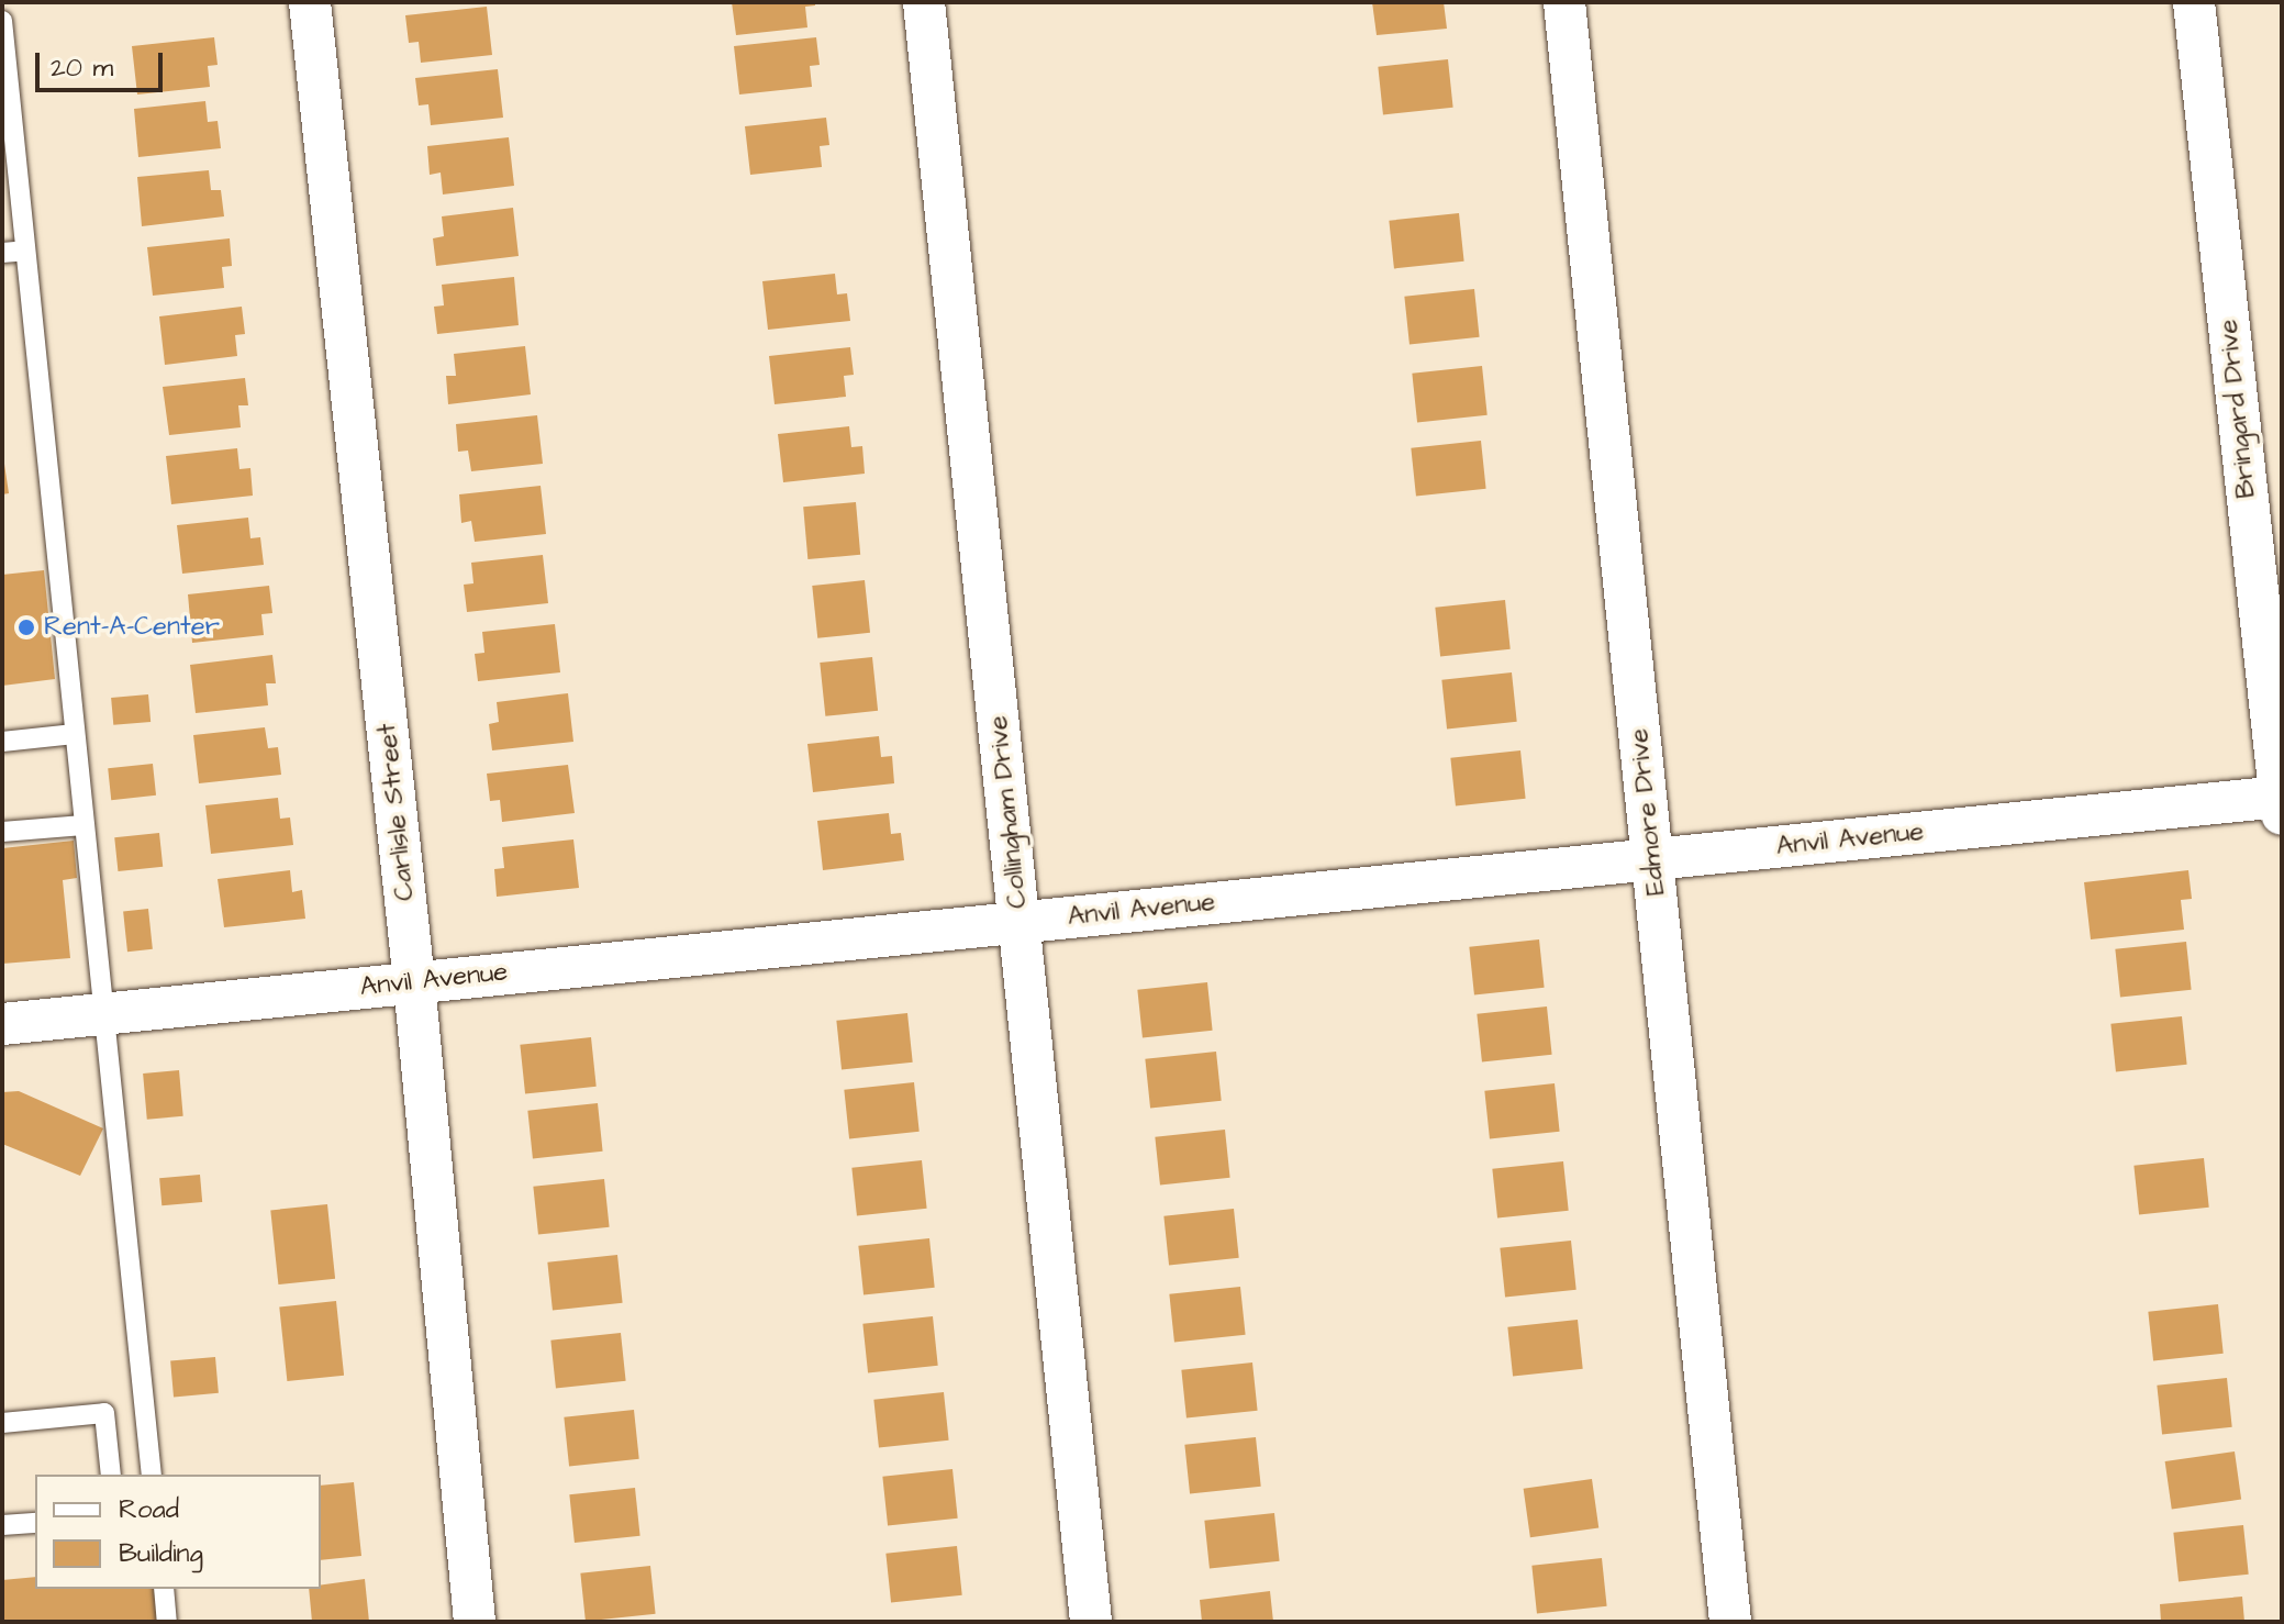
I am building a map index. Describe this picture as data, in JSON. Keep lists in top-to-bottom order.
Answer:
{
  "streets": {
    "street": [
      "Bringard Drive",
      "Carlisle Street",
      "Collingham Drive",
      "Edmore Drive",
      "Anvil Avenue"
    ]
  },
  "crossings": [
    ["Bringard Drive", "Anvil Avenue"],
    ["Carlisle Street", "Anvil Avenue"],
    ["Collingham Drive", "Anvil Avenue"],
    ["Edmore Drive", "Anvil Avenue"]
  ],
  "places": ["Rent-A-Center"],
  "legend": ["Road", "Building"],
  "scale_bar": "20 m"
}
